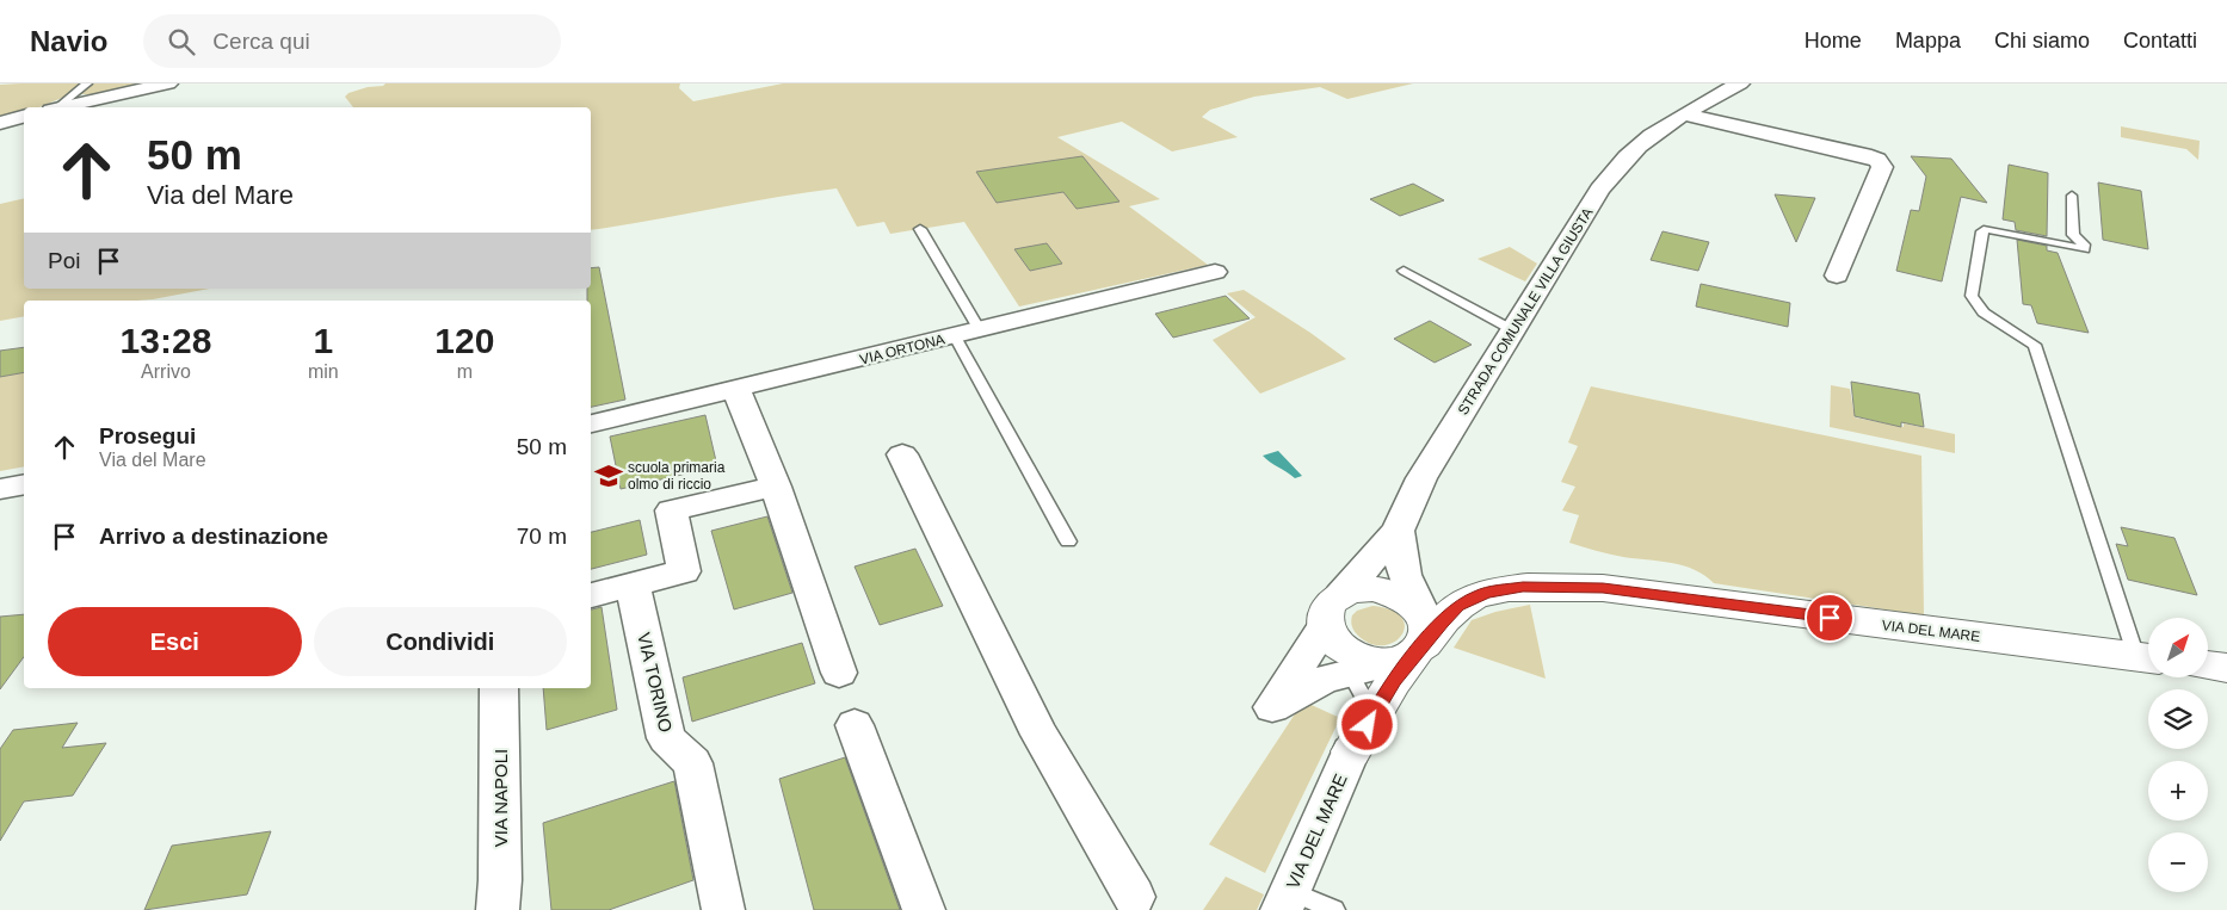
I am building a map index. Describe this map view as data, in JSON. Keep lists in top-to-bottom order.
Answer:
{
  "streets": {
    "street": [
      "STRADA COMUNALE VILLA GIUSTA",
      "VIA ORTONA",
      "VIA DEL MARE",
      "VIA TORINO",
      "VIA NAPOLI"
    ]
  },
  "places": {
    "school or university": ["scuola primaria olmo di riccio"]
  },
  "north": "top right",
  "page": {
    "header": "Navio",
    "search": "Cerca qui",
    "nav": [
      "Home",
      "Mappa",
      "Chi siamo",
      "Contatti"
    ],
    "turn": ["50 m", "Via del Mare"],
    "then": "Poi",
    "eta": [
      "13:28",
      "Arrivo",
      "1",
      "min",
      "120",
      "m"
    ],
    "list": [
      {
        "name": "Prosegui",
        "note": "Via del Mare",
        "value": "50 m"
      },
      {
        "name": "Arrivo a destinazione",
        "value": "70 m"
      }
    ],
    "buttons": ["Esci", "Condividi"],
    "map_buttons": ["+", "−"]
  }
}
